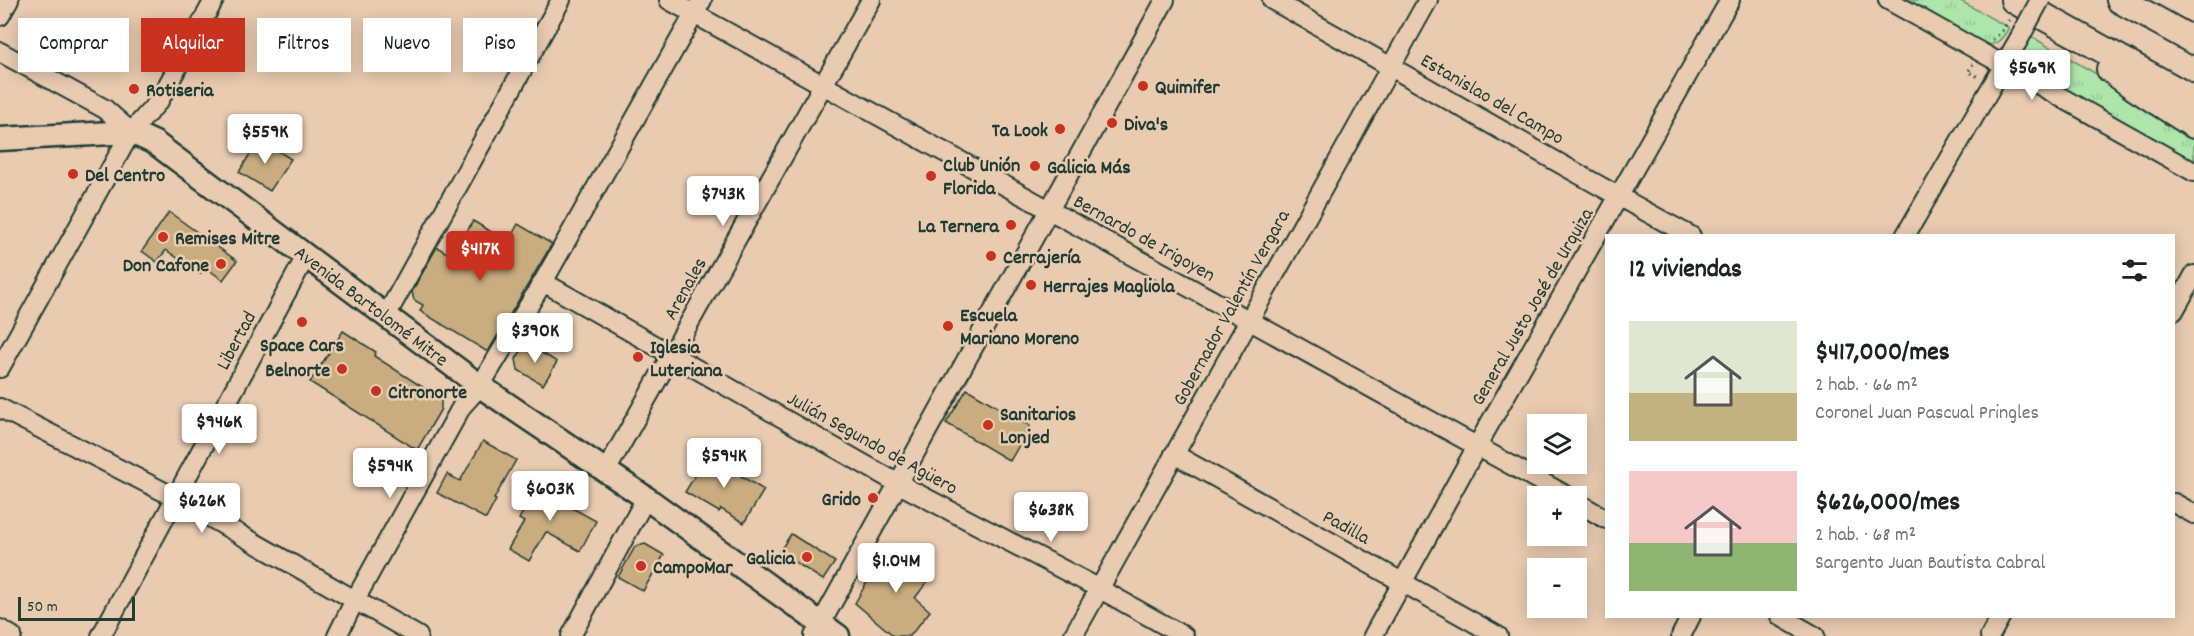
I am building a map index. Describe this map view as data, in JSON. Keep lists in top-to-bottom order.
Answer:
{
  "streets": {
    "main road": ["Avenida Bartolomé Mitre"],
    "street": [
      "Estanislao del Campo",
      "Bernardo de Irigoyen",
      "Arenales",
      "General Justo José de Urquiza",
      "Gobernador Valentín Vergara",
      "Libertad",
      "Julián Segundo de Agüero",
      "Padilla"
    ]
  },
  "crossings": [
    ["Estanislao del Campo", "General Justo José de Urquiza"],
    ["Estanislao del Campo", "Gobernador Valentín Vergara"],
    ["Bernardo de Irigoyen", "Arenales"],
    ["Bernardo de Irigoyen", "General Justo José de Urquiza"],
    ["Bernardo de Irigoyen", "Gobernador Valentín Vergara"],
    ["Arenales", "Avenida Bartolomé Mitre"],
    ["Arenales", "Julián Segundo de Agüero"],
    ["Avenida Bartolomé Mitre", "Libertad"],
    ["General Justo José de Urquiza", "Padilla"],
    ["Gobernador Valentín Vergara", "Julián Segundo de Agüero"],
    ["Gobernador Valentín Vergara", "Padilla"]
  ],
  "places": [
    "Quimifer",
    "Rotiseria",
    "Diva's",
    "Ta Look",
    "Galicia Más",
    "Del Centro",
    "Club Unión Florida",
    "La Ternera",
    "Remises Mitre",
    "Cerrajería",
    "Don Cafone",
    "Herrajes Magliola",
    "Space Cars",
    "Escuela Mariano Moreno",
    "Iglesia Luteriana",
    "Belnorte",
    "Citronorte",
    "Sanitarios Lonjed",
    "Grido",
    "Galicia",
    "CampoMar"
  ],
  "scale_bar": "50 m",
  "page": {
    "chip": [
      "Comprar",
      "Alquilar",
      "Filtros",
      "Nuevo",
      "Piso"
    ],
    "price": [
      "$569K",
      "$559K",
      "$743K",
      "$417K",
      "$390K",
      "$946K",
      "$594K",
      "$594K",
      "$603K",
      "$626K",
      "$638K",
      "$1.04M"
    ],
    "heading": "12 viviendas",
    "list": [
      {
        "name": "$417,000/mes",
        "note": "2 hab. · 66 m² · Coronel Juan Pascual Pringles"
      },
      {
        "name": "$626,000/mes",
        "note": "2 hab. · 68 m² · Sargento Juan Bautista Cabral"
      }
    ],
    "map_buttons": ["+", "−"],
    "scale": "50 m"
  }
}
